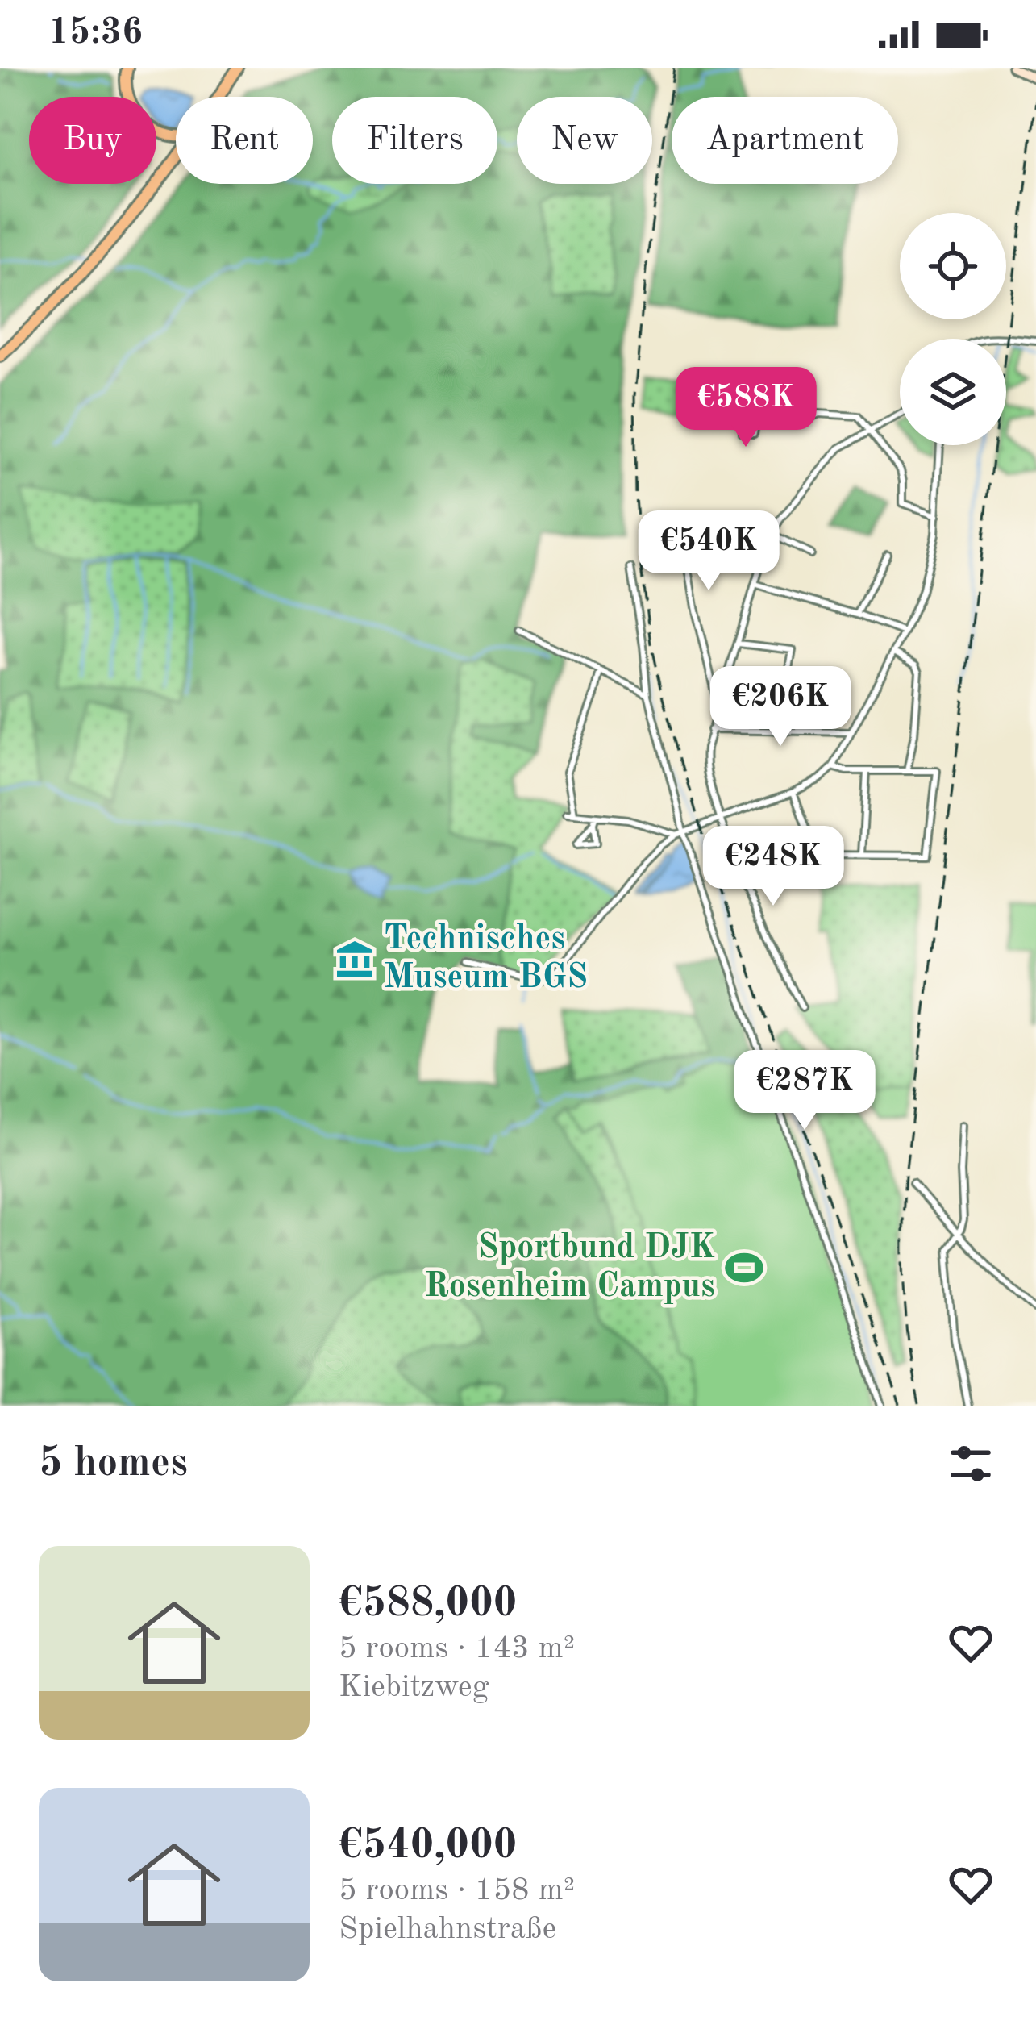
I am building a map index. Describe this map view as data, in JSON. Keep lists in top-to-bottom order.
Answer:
{
  "places": {
    "museum": ["Technisches Museum BGS"],
    "sports": ["Sportbund DJK Rosenheim Campus"]
  },
  "page": {
    "status": "15:36",
    "chip": [
      "Buy",
      "Rent",
      "Filters",
      "New",
      "Apartment"
    ],
    "price": [
      "€588K",
      "€540K",
      "€206K",
      "€248K",
      "€287K"
    ],
    "heading": "5 homes",
    "list": [
      {
        "name": "€588,000",
        "note": "5 rooms · 143 m² · Kiebitzweg"
      },
      {
        "name": "€540,000",
        "note": "5 rooms · 158 m² · Spielhahnstraße"
      }
    ]
  }
}
